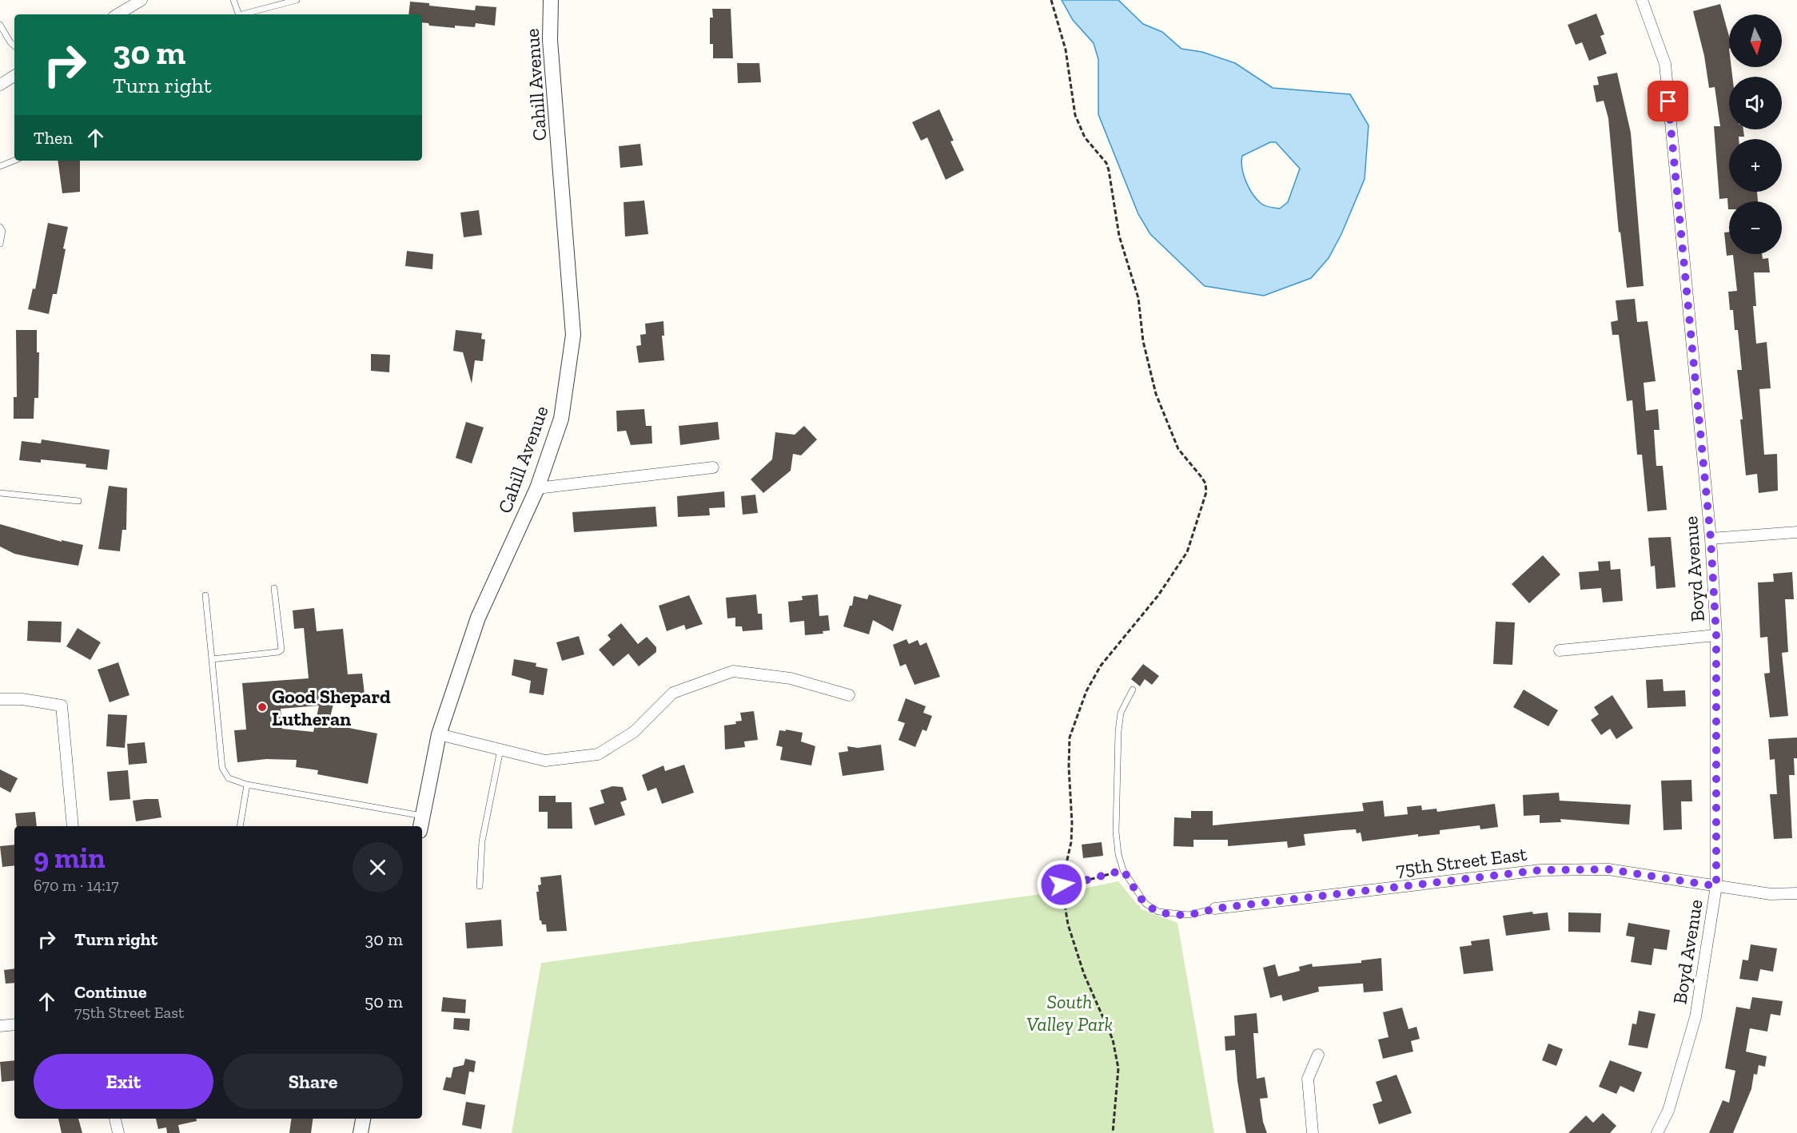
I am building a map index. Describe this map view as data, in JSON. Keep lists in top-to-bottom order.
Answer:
{
  "streets": {
    "street": ["Cahill Avenue", "Boyd Avenue", "75th Street East"]
  },
  "crossings": [
    ["Boyd Avenue", "75th Street East"]
  ],
  "parks": ["South Valley Park"],
  "places": ["Good Shepard Lutheran"],
  "north": "bottom",
  "page": {
    "map_buttons": ["+", "−"],
    "turn": ["30 m", "Turn right"],
    "then": "Then",
    "heading": ["9 min", "670 m · 14:17"],
    "list": [
      {
        "name": "Turn right",
        "value": "30 m"
      },
      {
        "name": "Continue",
        "note": "75th Street East",
        "value": "50 m"
      }
    ],
    "buttons": ["Exit", "Share"]
  }
}
